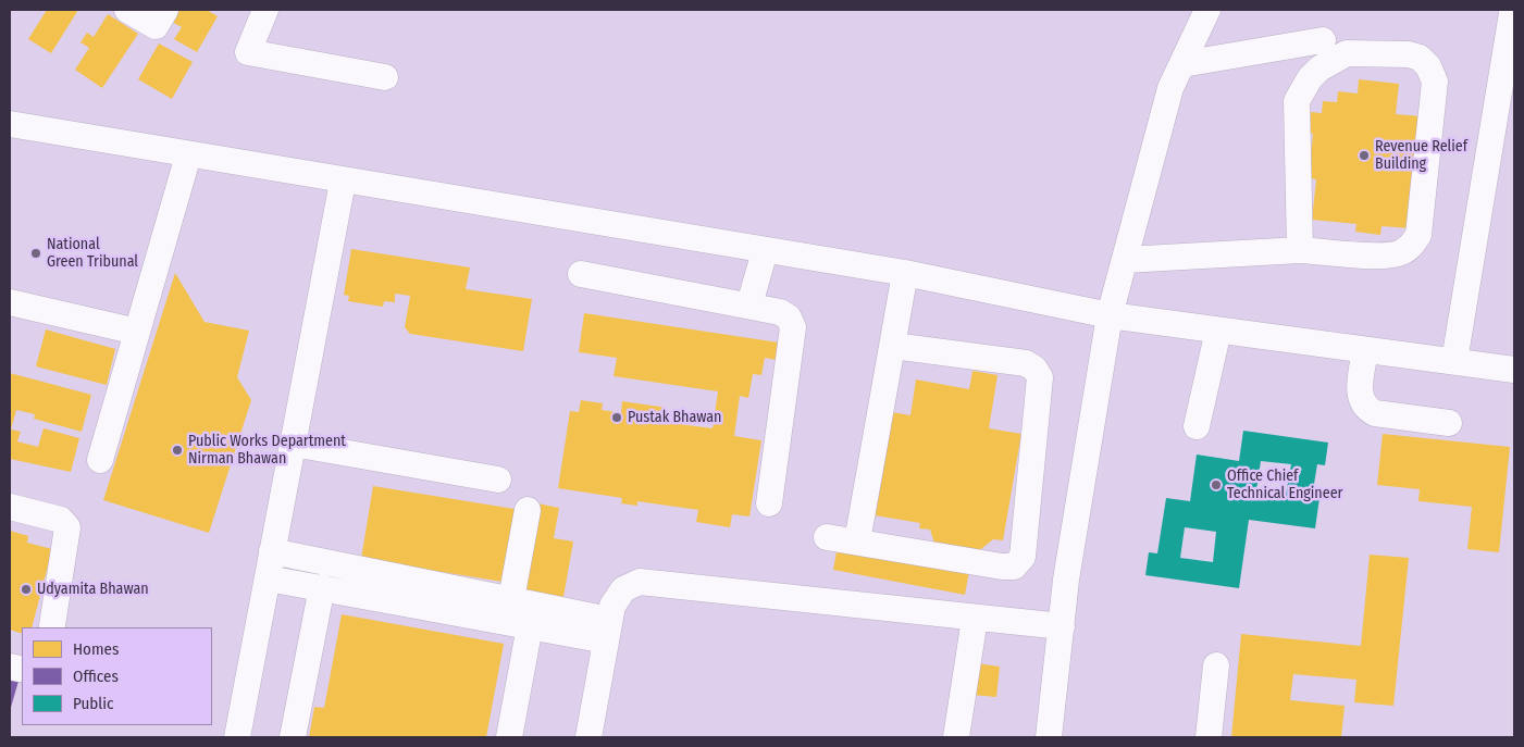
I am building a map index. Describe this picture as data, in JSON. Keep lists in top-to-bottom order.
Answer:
{
  "places": [
    "Revenue Relief Building",
    "National Green Tribunal",
    "Pustak Bhawan",
    "Public Works Department Nirman Bhawan",
    "Office Chief Technical Engineer",
    "Udyamita Bhawan"
  ],
  "legend": ["Homes", "Offices", "Public"]
}
